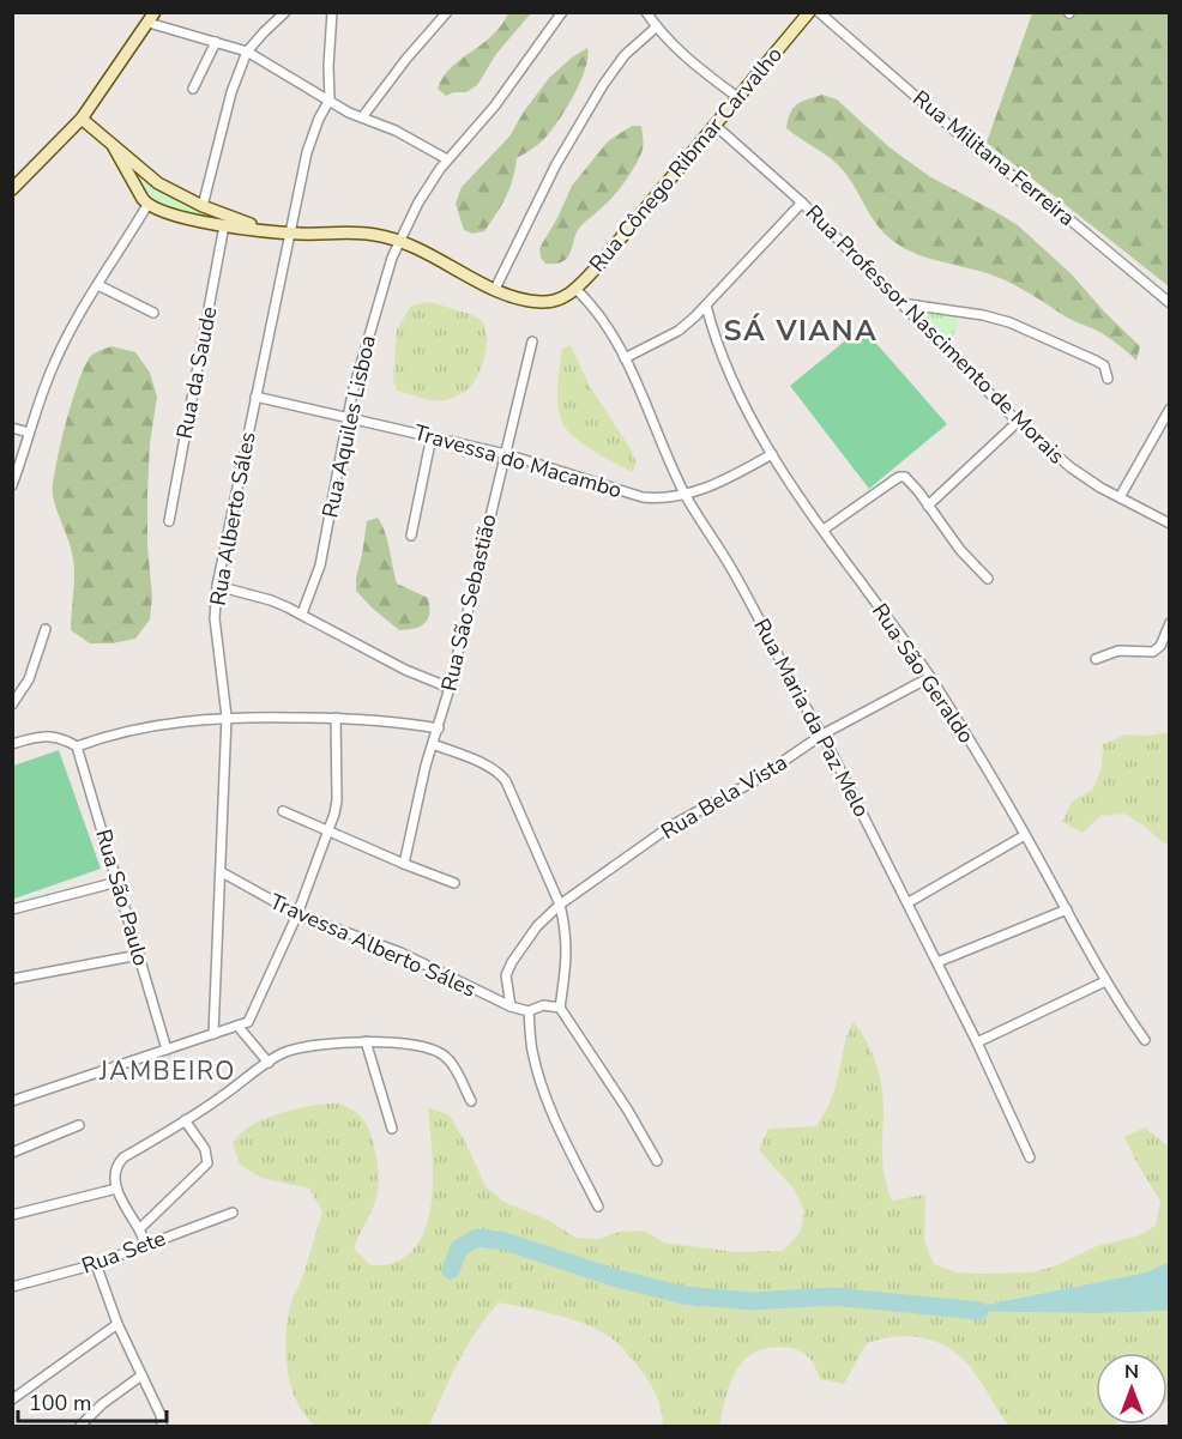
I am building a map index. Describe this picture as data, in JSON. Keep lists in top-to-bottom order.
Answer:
{
  "streets": {
    "street": [
      "Rua Militana Ferreira",
      "Rua Cônego Ribmar Carvalho",
      "Rua Professor Nascimento de Morais",
      "Rua da Saude",
      "Rua Aquiles Lisboa",
      "Travessa do Macambo",
      "Rua Alberto Sáles",
      "Rua São Sebastião",
      "Rua São Geraldo",
      "Rua Maria da Paz Melo",
      "Rua Bela Vista",
      "Rua São Paulo",
      "Travessa Alberto Sáles",
      "Rua Sete"
    ]
  },
  "crossings": [
    ["Rua Cônego Ribmar Carvalho", "Rua Professor Nascimento de Morais"],
    ["Rua Cônego Ribmar Carvalho", "Rua Maria da Paz Melo"],
    ["Rua Aquiles Lisboa", "Travessa do Macambo"],
    ["Travessa do Macambo", "Rua Alberto Sáles"],
    ["Travessa do Macambo", "Rua São Sebastião"],
    ["Travessa do Macambo", "Rua São Geraldo"],
    ["Travessa do Macambo", "Rua Maria da Paz Melo"],
    ["Rua Alberto Sáles", "Travessa Alberto Sáles"],
    ["Rua São Geraldo", "Rua Bela Vista"],
    ["Rua Maria da Paz Melo", "Rua Bela Vista"],
    ["Rua Bela Vista", "Travessa Alberto Sáles"]
  ],
  "districts": ["SÁ VIANA", "JAMBEIRO"],
  "scale_bar": "100 m",
  "north": "top"
}
